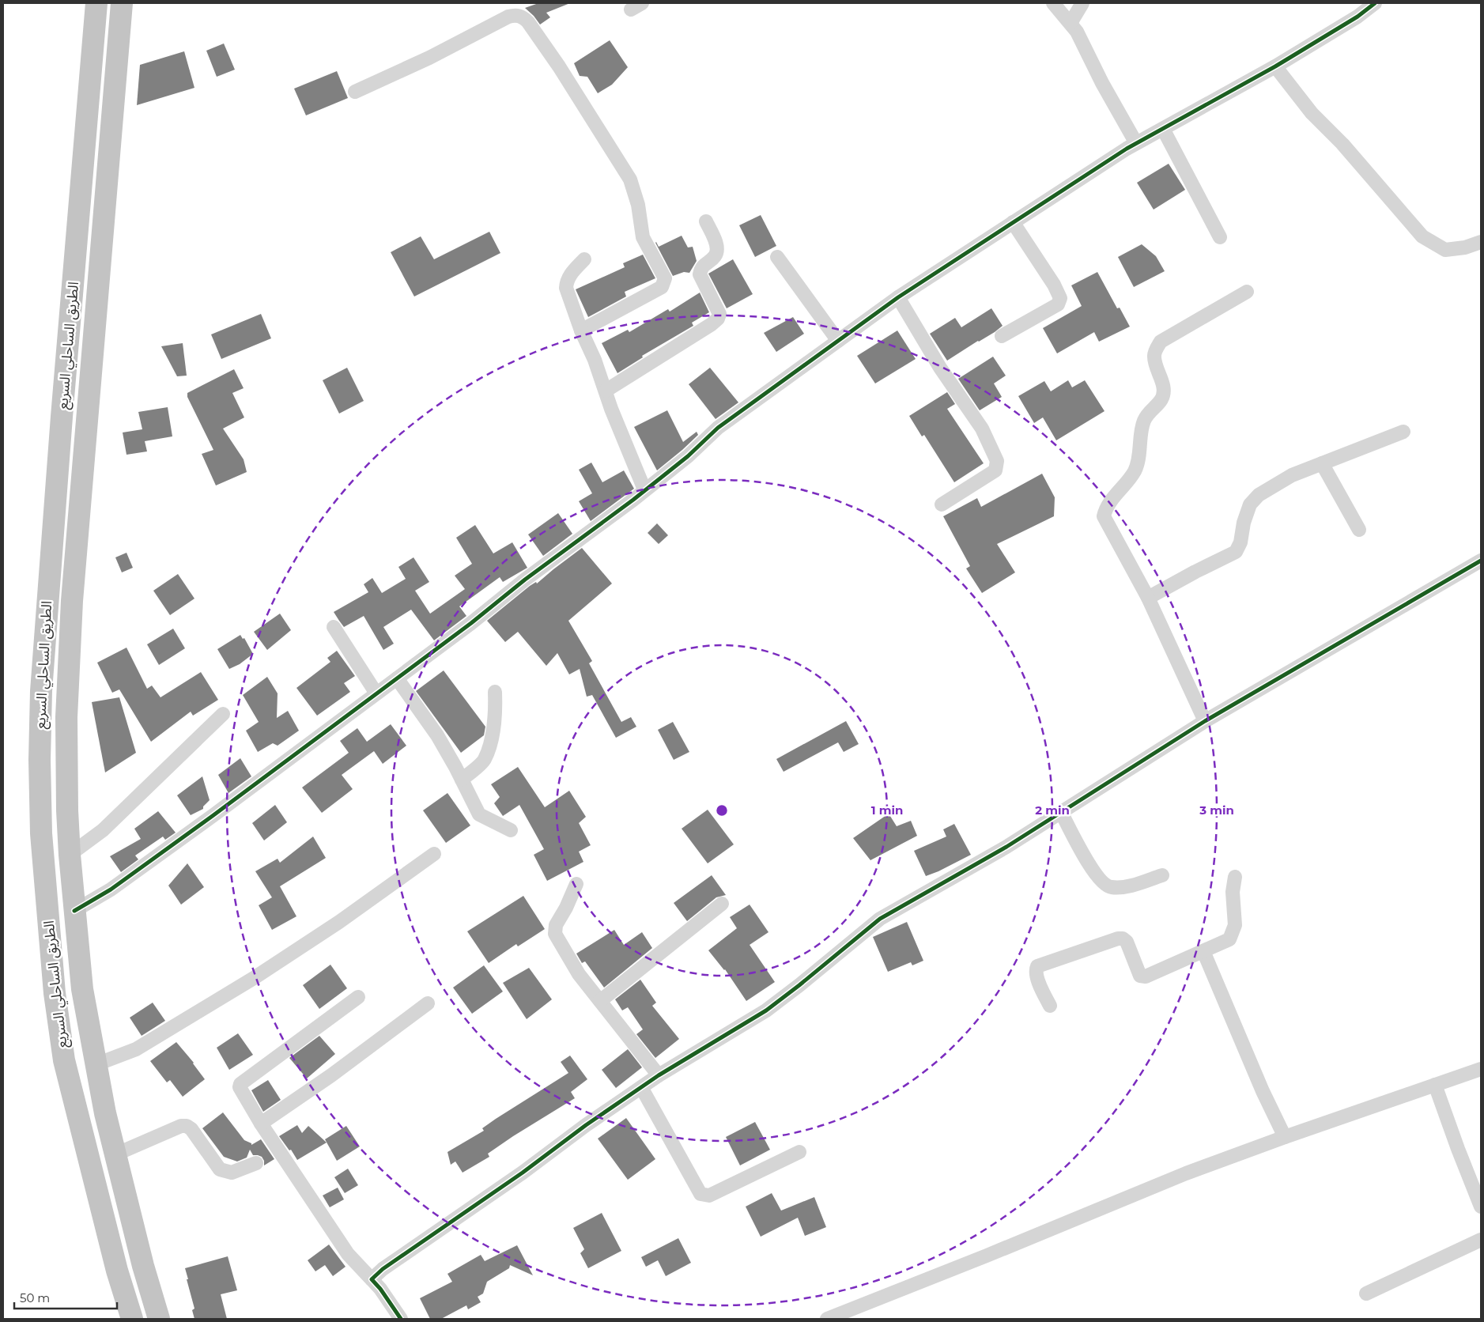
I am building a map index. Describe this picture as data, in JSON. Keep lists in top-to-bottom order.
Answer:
{
  "streets": {
    "highway": ["الطريق الساحلي السريع"]
  },
  "scale_bar": "50 m",
  "rings": ["1 min", "2 min", "3 min"]
}
